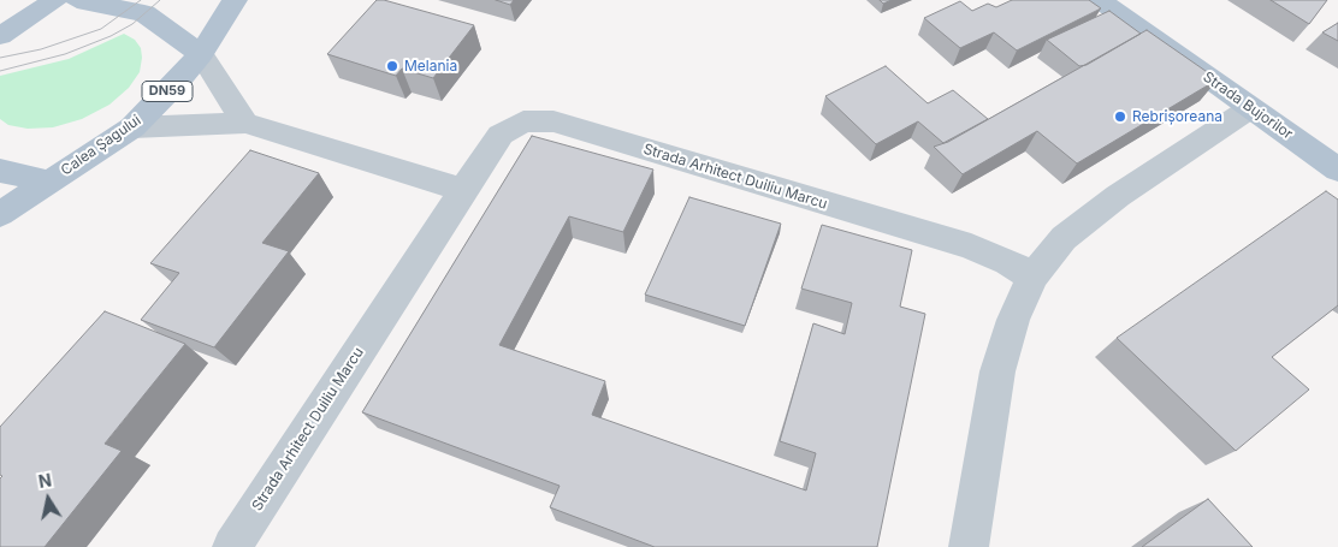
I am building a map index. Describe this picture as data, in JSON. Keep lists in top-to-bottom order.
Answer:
{
  "streets": {
    "main road": ["DN59", "Strada Bujorilor", "Calea Șagului"],
    "street": ["Strada Arhitect Duiliu Marcu"]
  },
  "places": ["Melania", "Rebrișoreana"],
  "north": "top"
}
